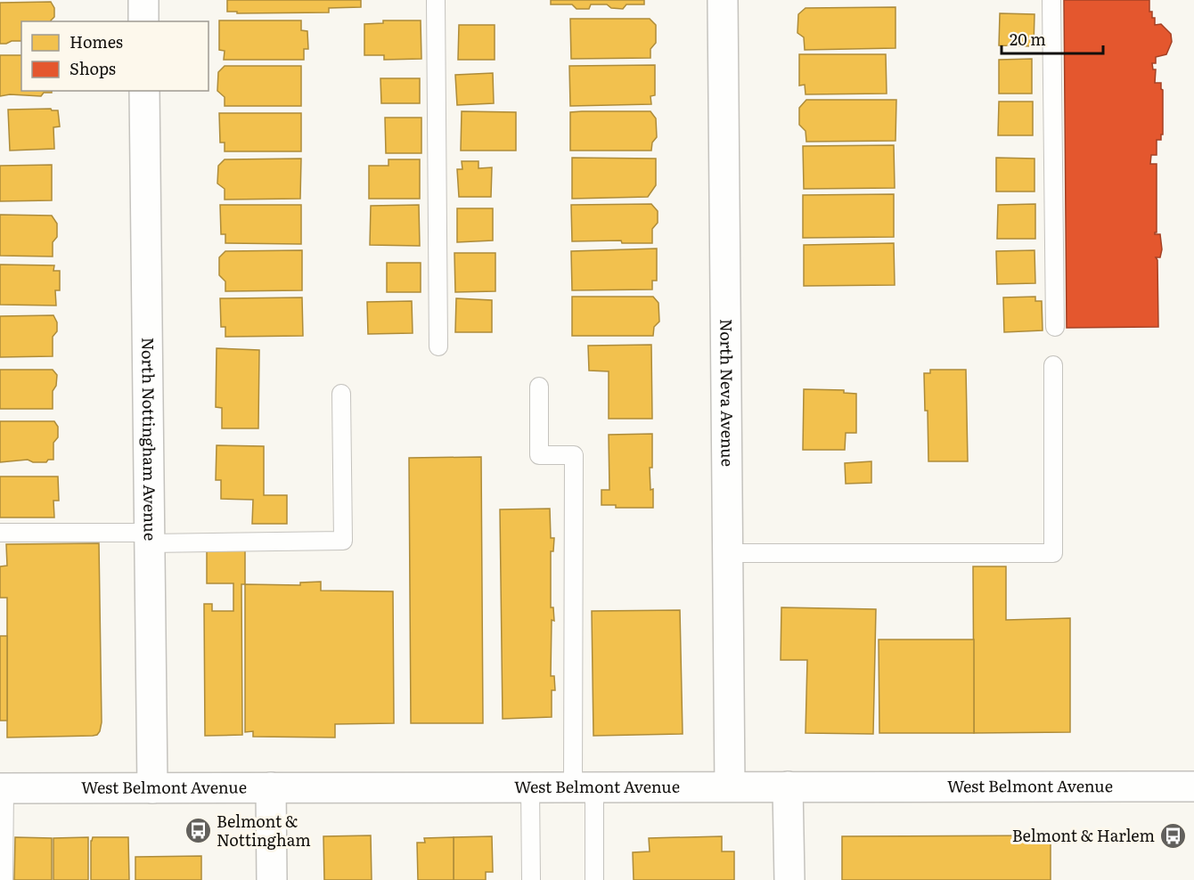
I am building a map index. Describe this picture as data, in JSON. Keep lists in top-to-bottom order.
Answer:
{
  "streets": {
    "street": ["North Neva Avenue", "North Nottingham Avenue", "West Belmont Avenue"]
  },
  "crossings": [
    ["North Neva Avenue", "West Belmont Avenue"],
    ["North Nottingham Avenue", "West Belmont Avenue"]
  ],
  "places": {
    "bus stop": ["Belmont & Nottingham", "Belmont & Harlem"]
  },
  "legend": ["Homes", "Shops"],
  "scale_bar": "20 m"
}
